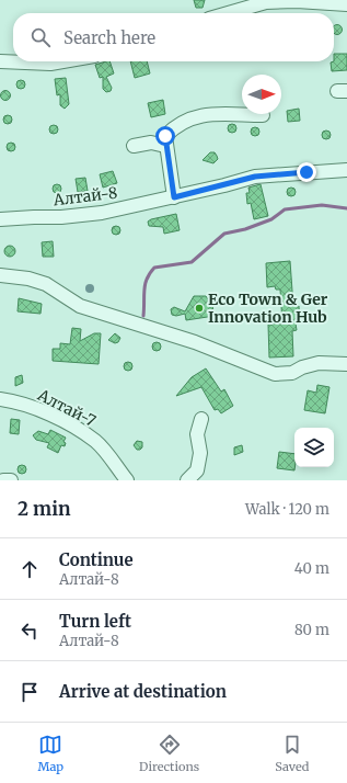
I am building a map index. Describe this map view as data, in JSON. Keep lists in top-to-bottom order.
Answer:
{
  "streets": {
    "street": ["Алтай-8", "Алтай-7"]
  },
  "places": ["Eco Town & Ger Innovation Hub"],
  "north": "right",
  "page": {
    "search": "Search here",
    "heading": ["2 min", "Walk · 120 m"],
    "list": [
      ["Continue", "Алтай-8", "40 m"],
      ["Turn left", "Алтай-8", "80 m"],
      "Arrive at destination"
    ],
    "nav": ["Map", "Directions", "Saved"]
  }
}
